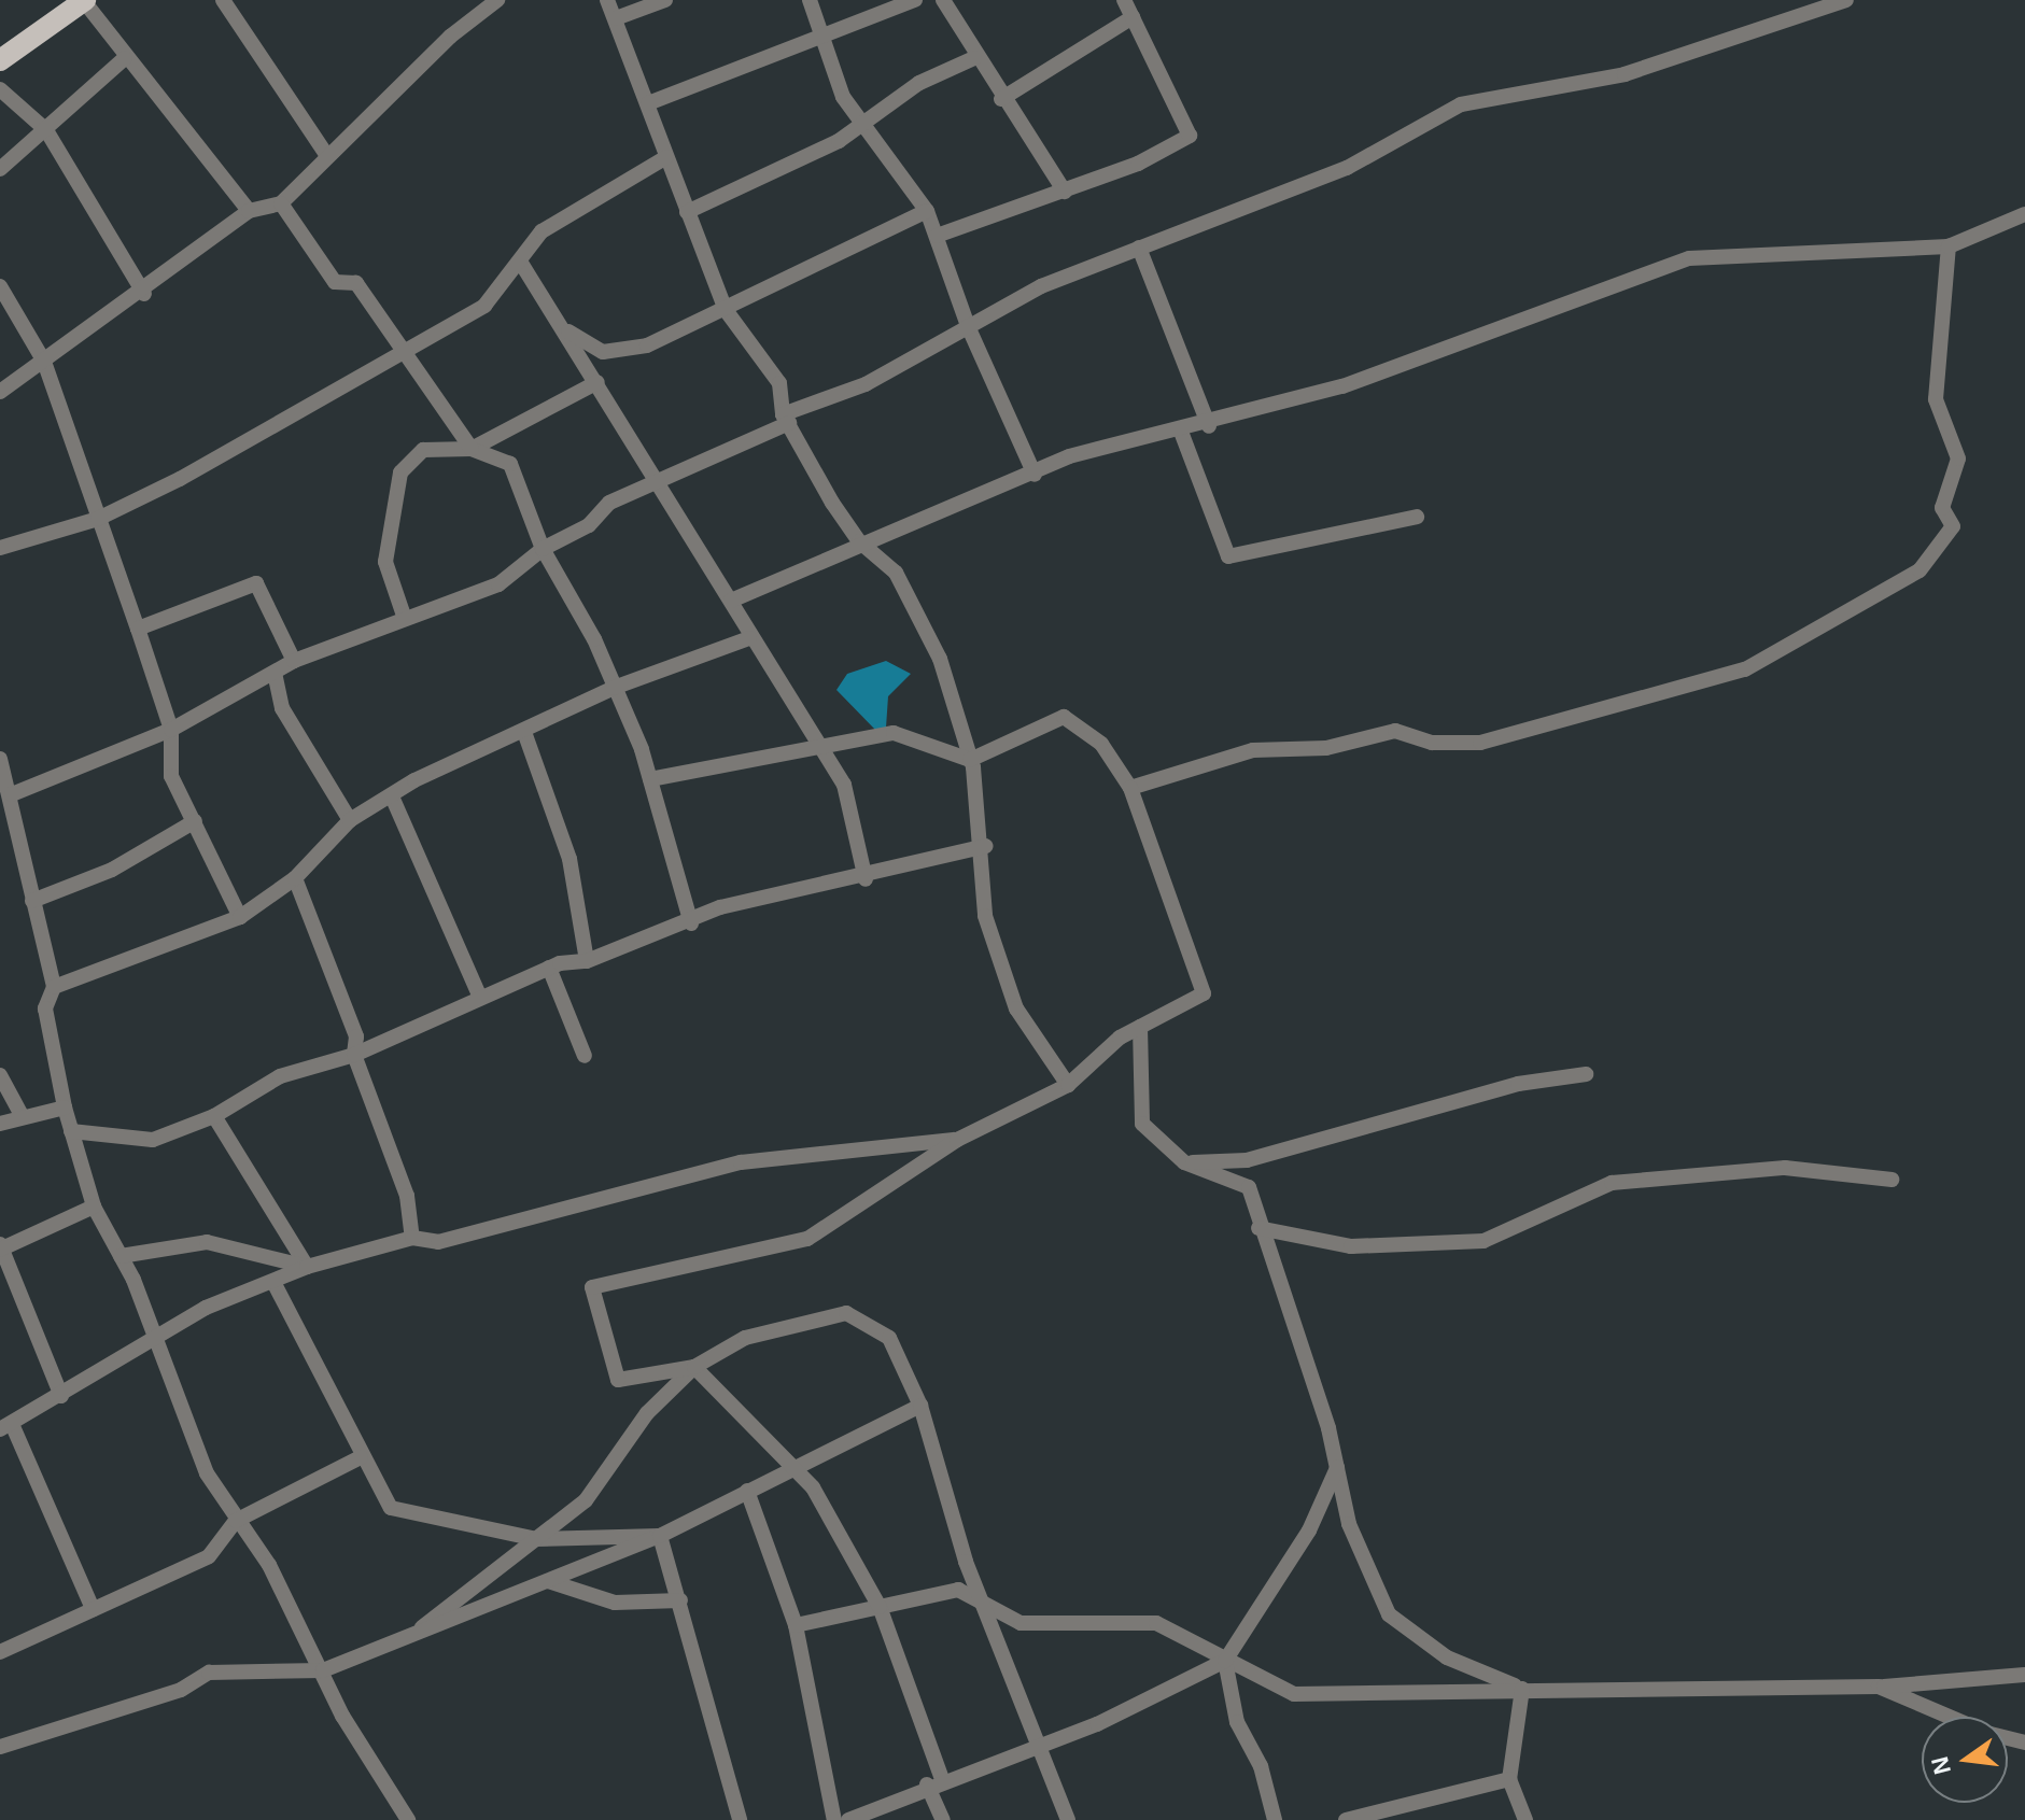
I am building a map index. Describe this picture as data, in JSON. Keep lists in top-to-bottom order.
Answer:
{
  "north": "left"
}
